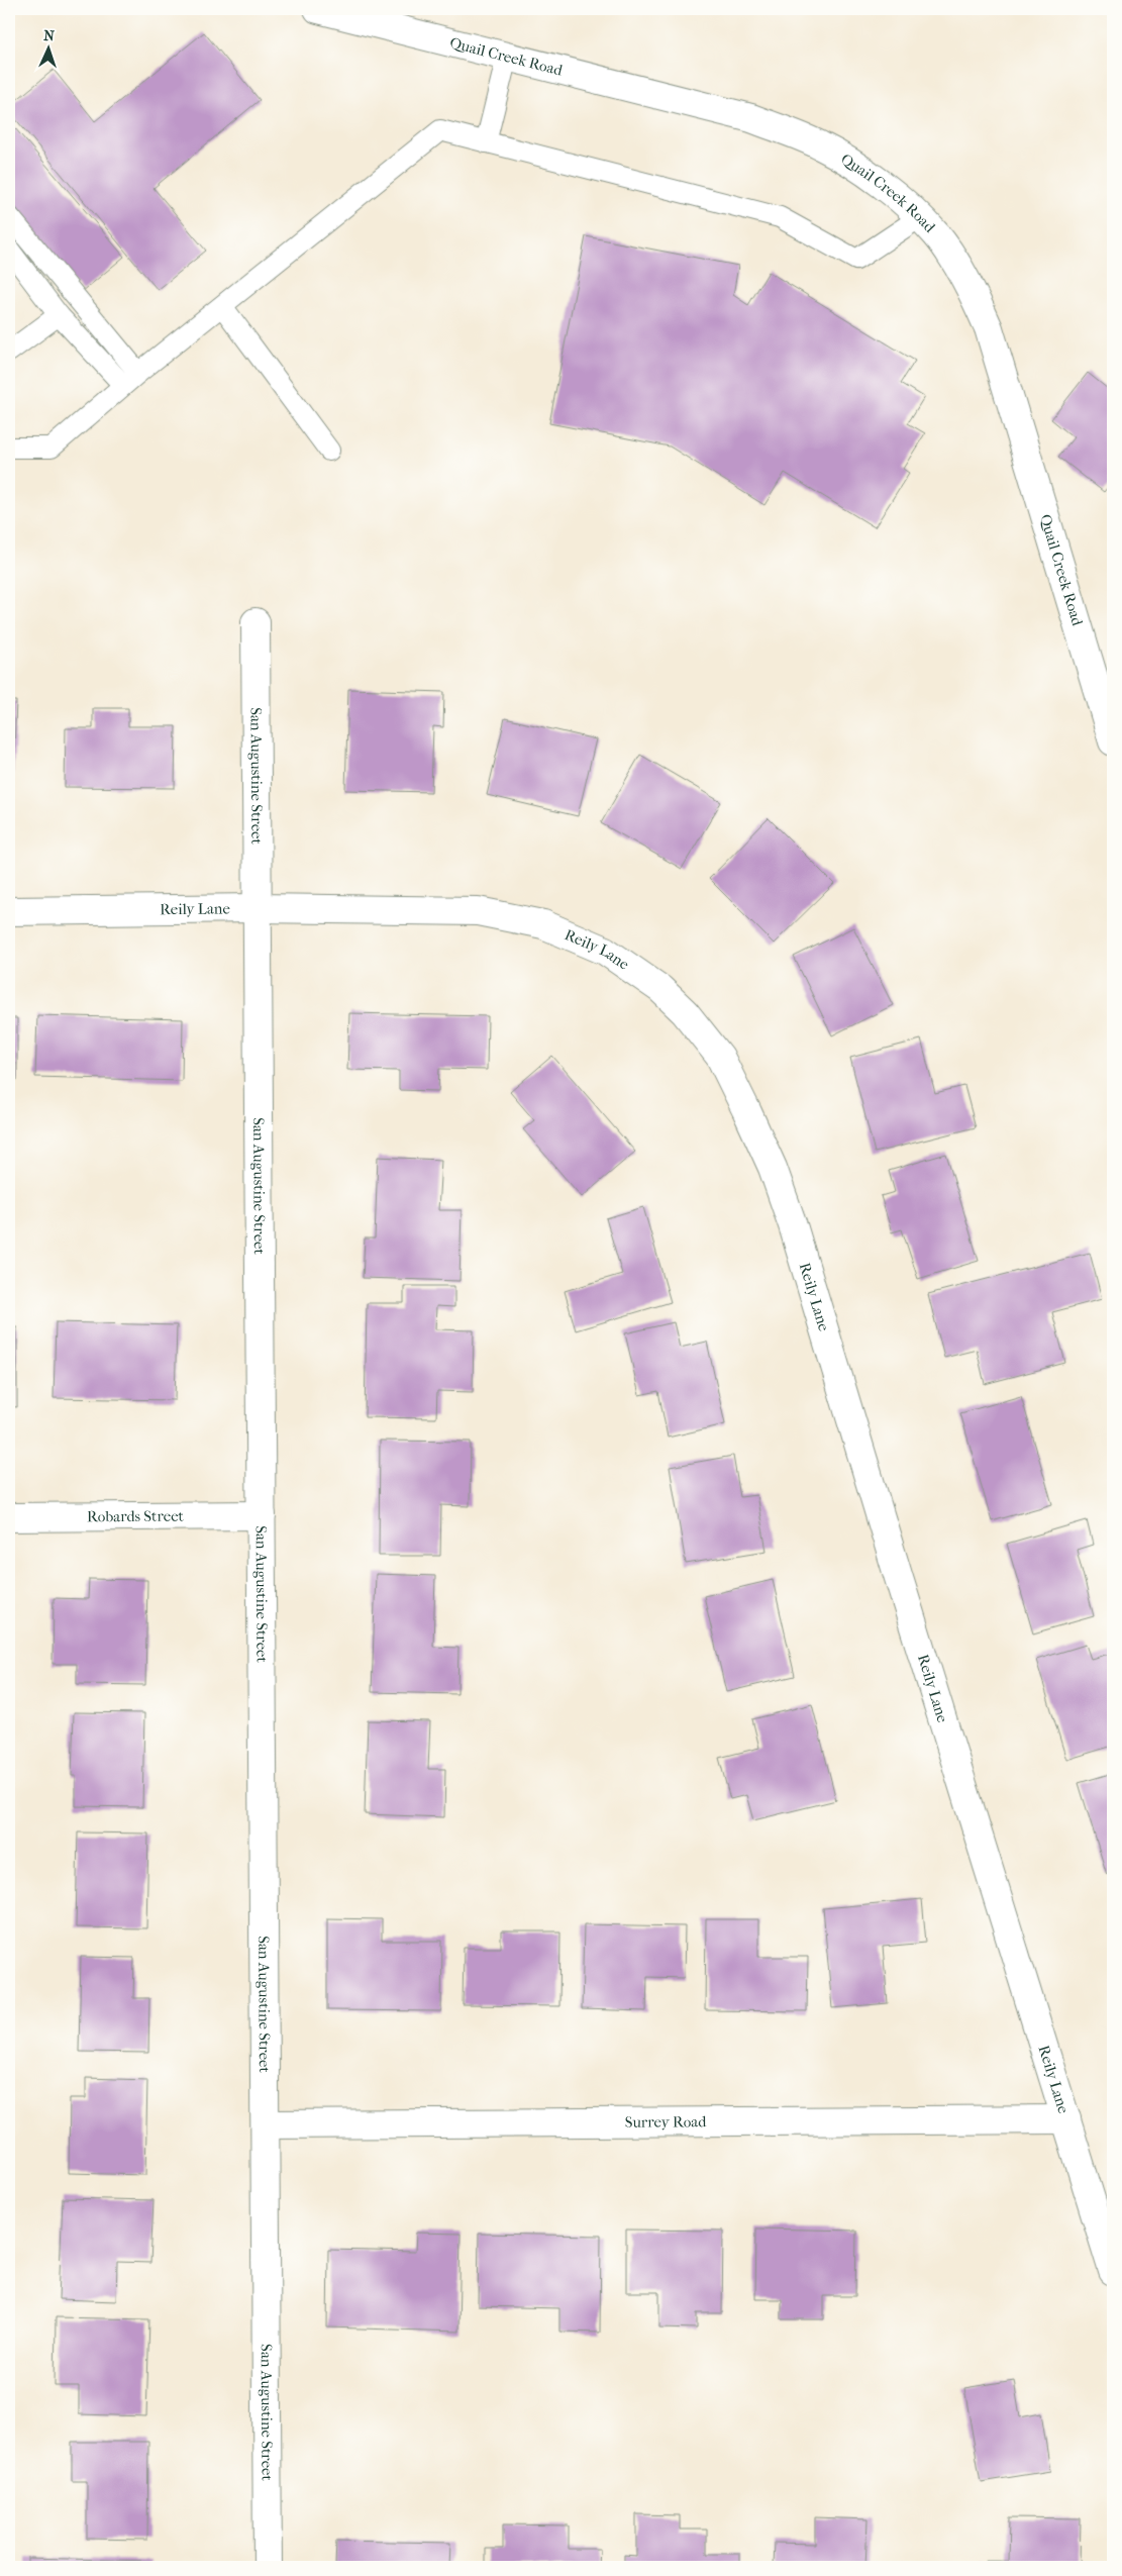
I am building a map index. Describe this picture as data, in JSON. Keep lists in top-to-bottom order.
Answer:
{
  "streets": {
    "street": [
      "Quail Creek Road",
      "San Augustine Street",
      "Reily Lane",
      "Robards Street",
      "Surrey Road"
    ]
  },
  "crossings": [
    ["San Augustine Street", "Reily Lane"],
    ["San Augustine Street", "Robards Street"],
    ["San Augustine Street", "Surrey Road"],
    ["Reily Lane", "Surrey Road"]
  ],
  "north": "top"
}
